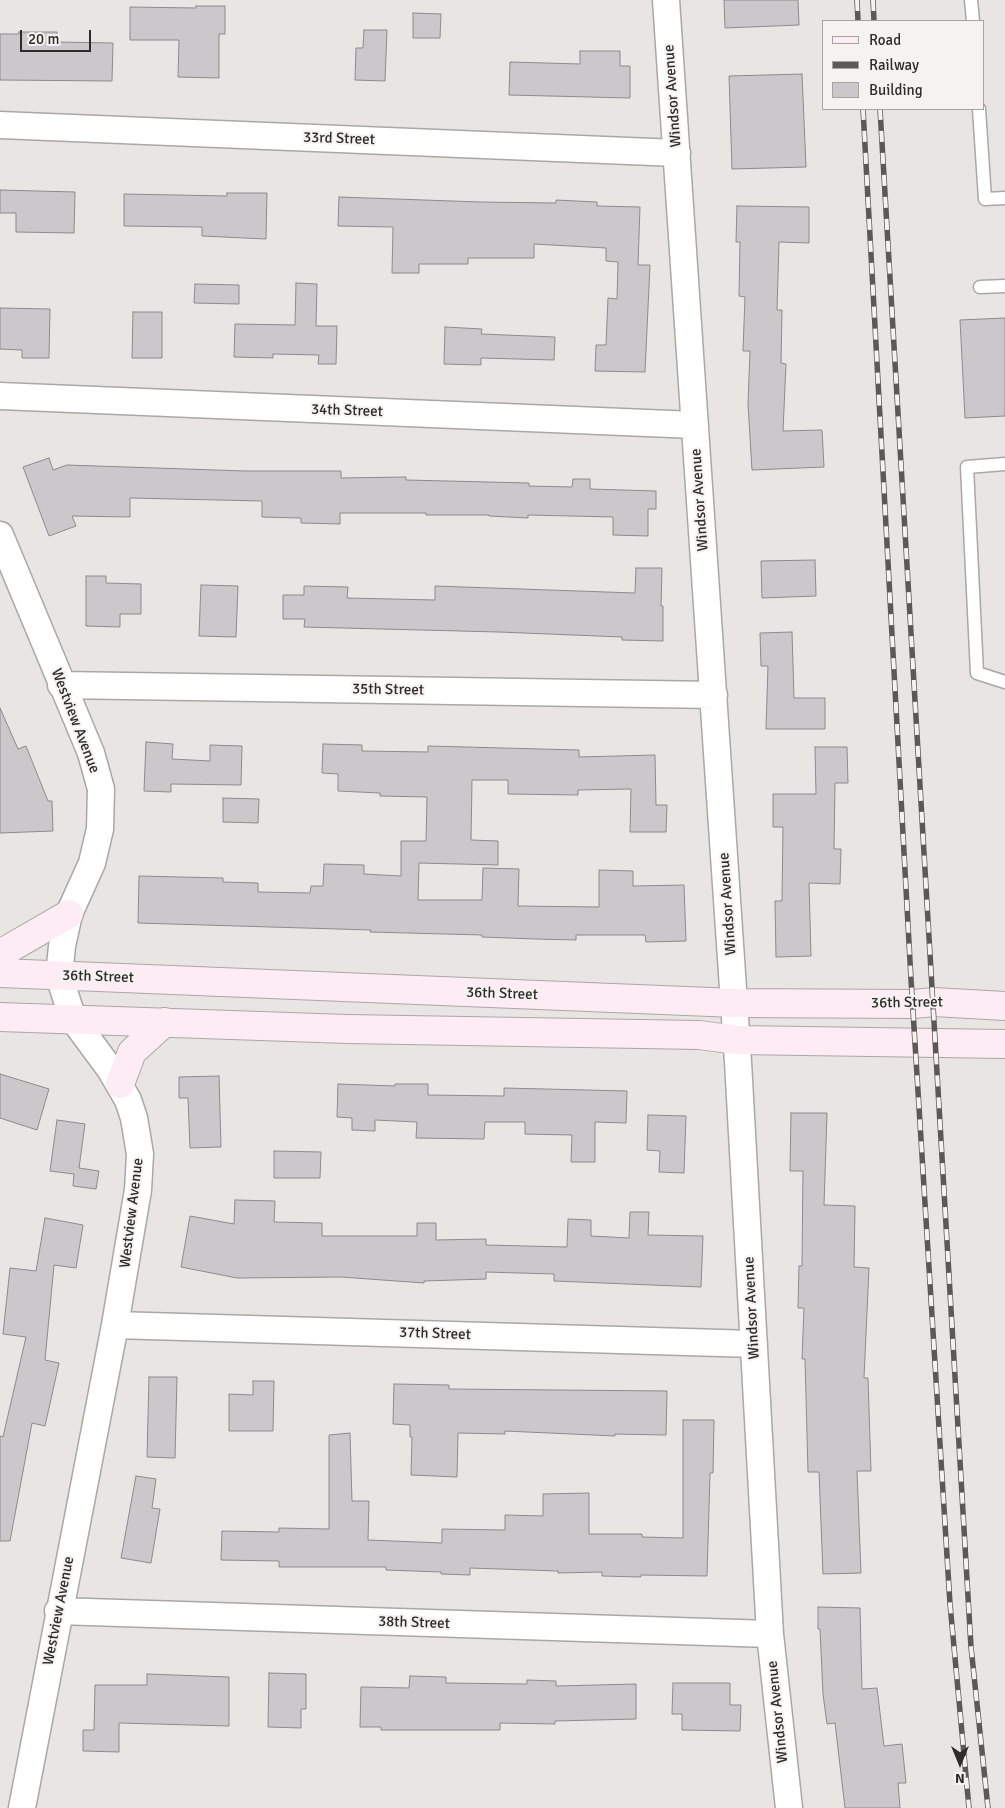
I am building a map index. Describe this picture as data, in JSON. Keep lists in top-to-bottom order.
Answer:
{
  "streets": {
    "street": [
      "Windsor Avenue",
      "33rd Street",
      "34th Street",
      "35th Street",
      "Westview Avenue",
      "36th Street",
      "37th Street",
      "38th Street"
    ]
  },
  "crossings": [
    ["Windsor Avenue", "33rd Street"],
    ["Windsor Avenue", "34th Street"],
    ["Windsor Avenue", "35th Street"],
    ["Windsor Avenue", "36th Street"],
    ["Windsor Avenue", "37th Street"],
    ["Windsor Avenue", "38th Street"],
    ["35th Street", "Westview Avenue"],
    ["Westview Avenue", "36th Street"],
    ["Westview Avenue", "37th Street"],
    ["Westview Avenue", "38th Street"]
  ],
  "legend": ["Road", "Railway", "Building"],
  "scale_bar": "20 m",
  "north": "bottom"
}
